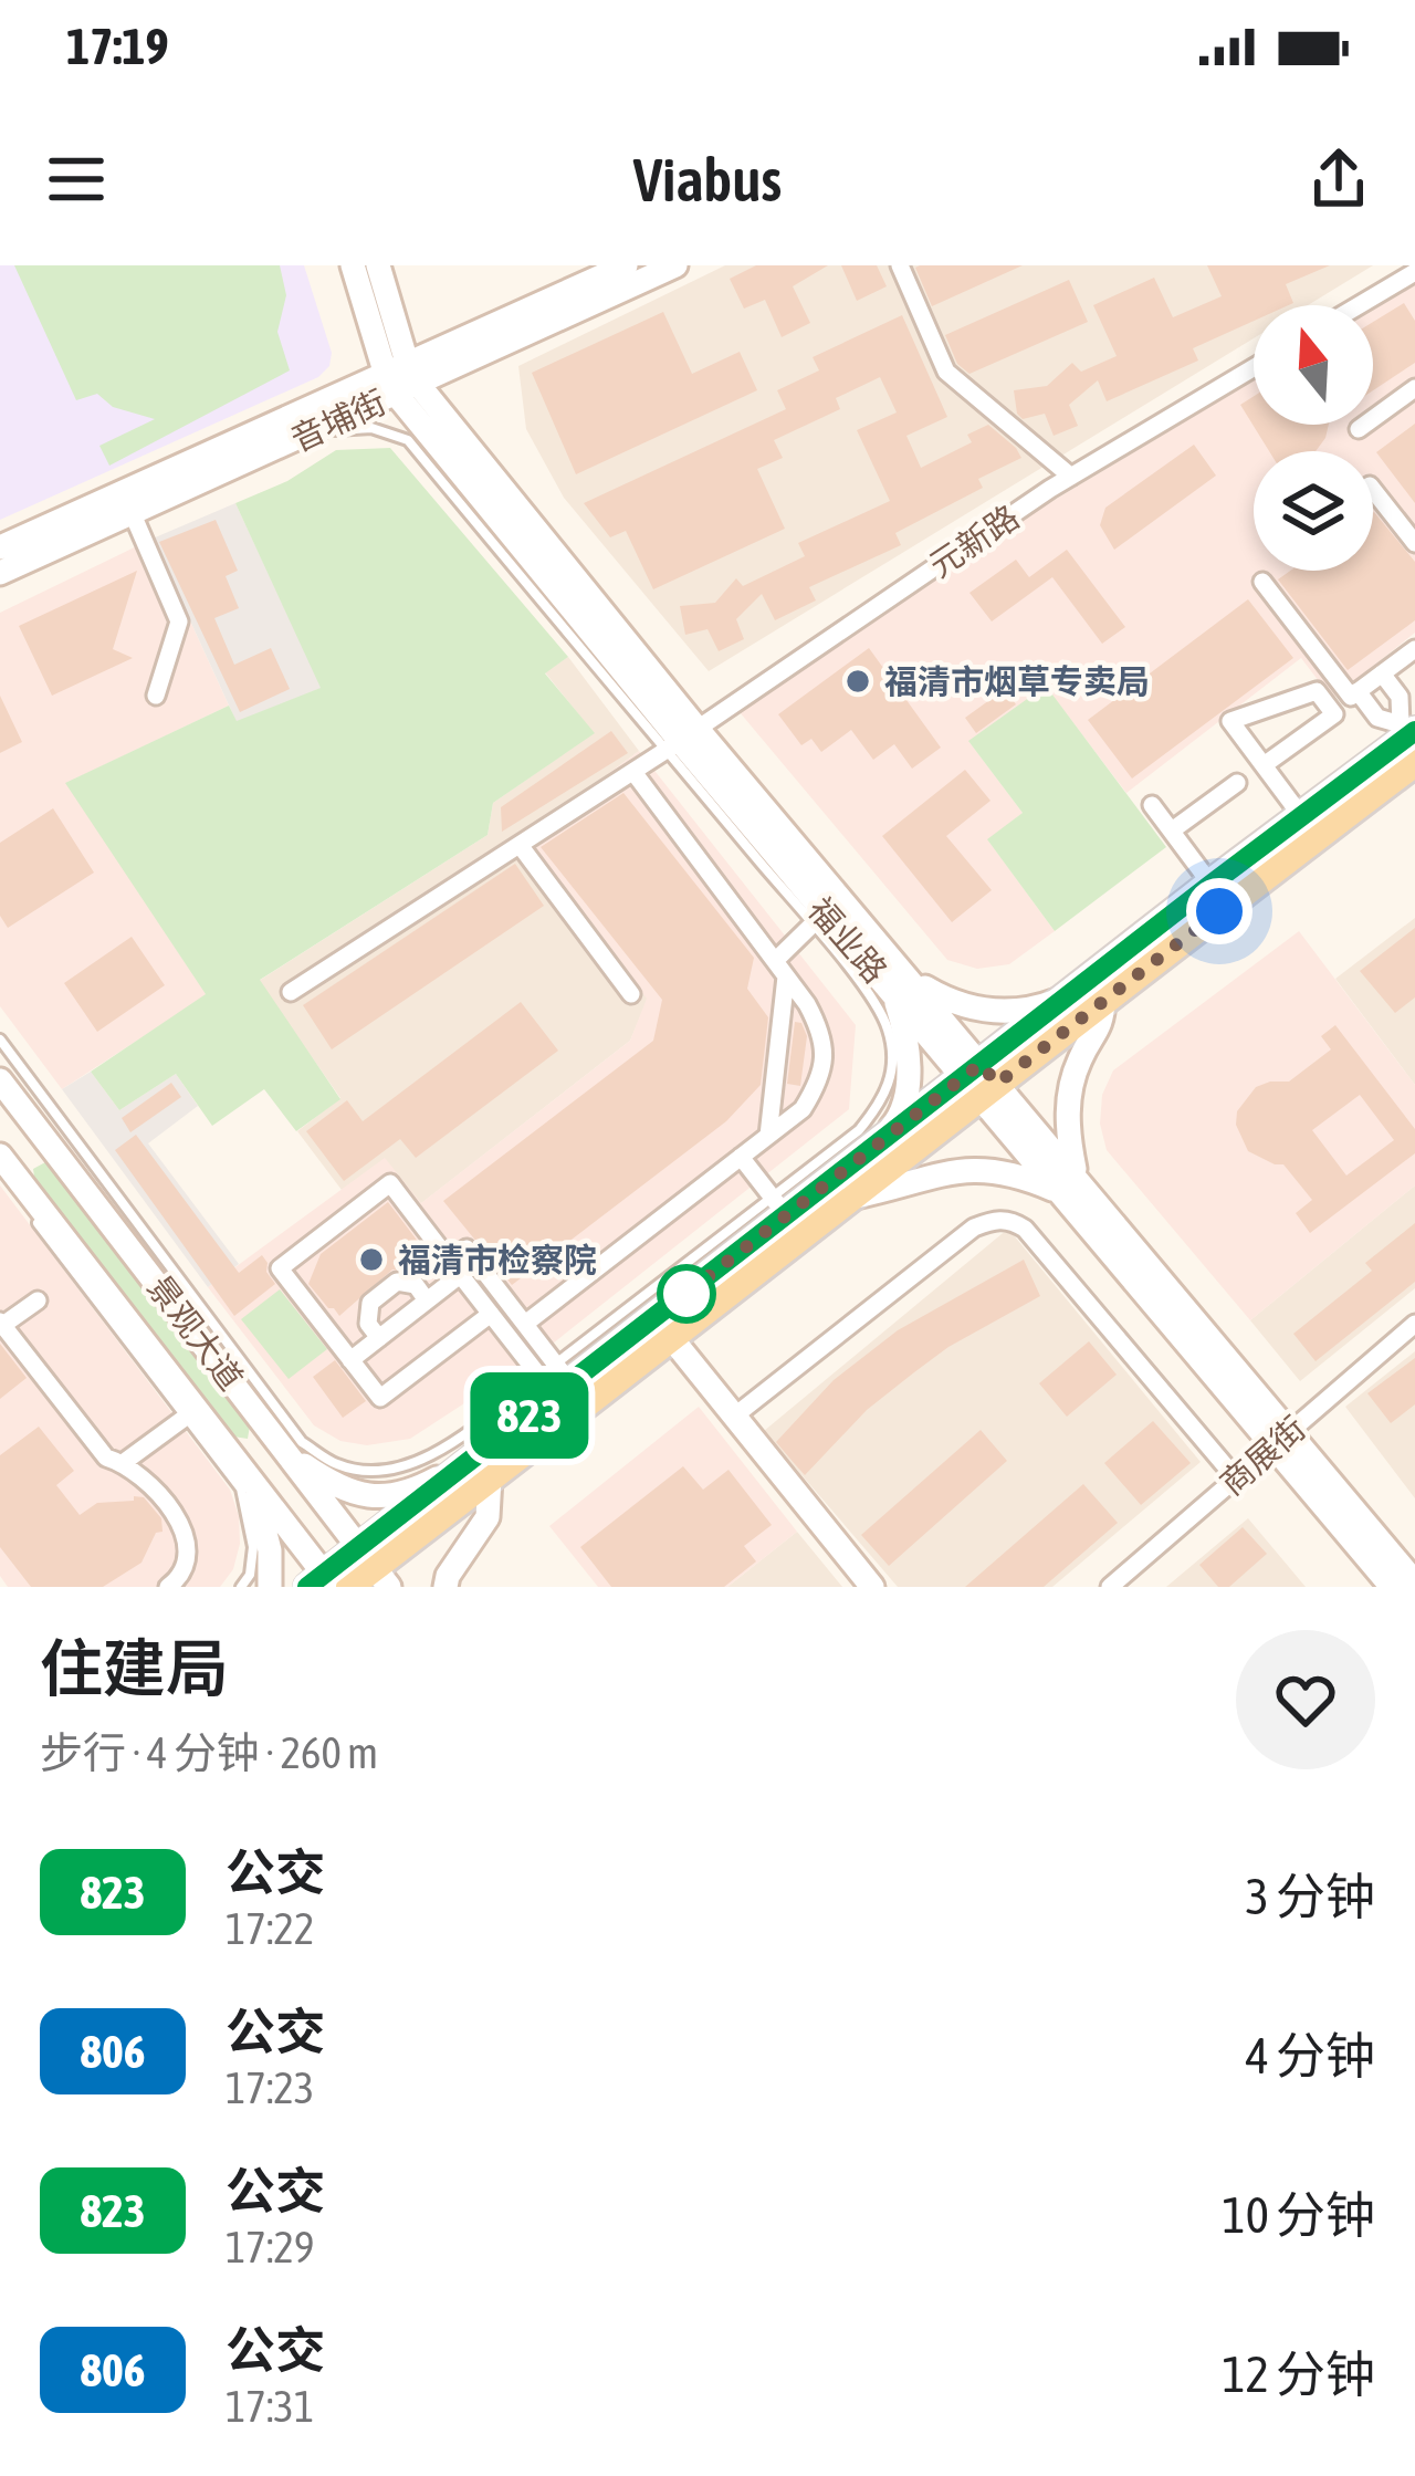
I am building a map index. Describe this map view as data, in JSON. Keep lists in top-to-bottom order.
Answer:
{
  "streets": {
    "street": [
      "音埔街",
      "元新路",
      "福业路",
      "景观大道",
      "商展街"
    ]
  },
  "crossings": [
    ["音埔街", "福业路"],
    ["元新路", "福业路"],
    ["福业路", "商展街"]
  ],
  "places": ["福清市烟草专卖局", "福清市检察院"],
  "lines": ["bus line 823"],
  "north": "top",
  "page": {
    "status": "17:19",
    "header": "Viabus",
    "on_map": "823",
    "heading": ["住建局", "步行 · 4 分钟 · 260 m"],
    "list": [
      {
        "mark": "823",
        "name": "公交",
        "note": "17:22",
        "value": "3 分钟"
      },
      {
        "mark": "806",
        "name": "公交",
        "note": "17:23",
        "value": "4 分钟"
      },
      {
        "mark": "823",
        "name": "公交",
        "note": "17:29",
        "value": "10 分钟"
      },
      {
        "mark": "806",
        "name": "公交",
        "note": "17:31",
        "value": "12 分钟"
      }
    ]
  }
}
